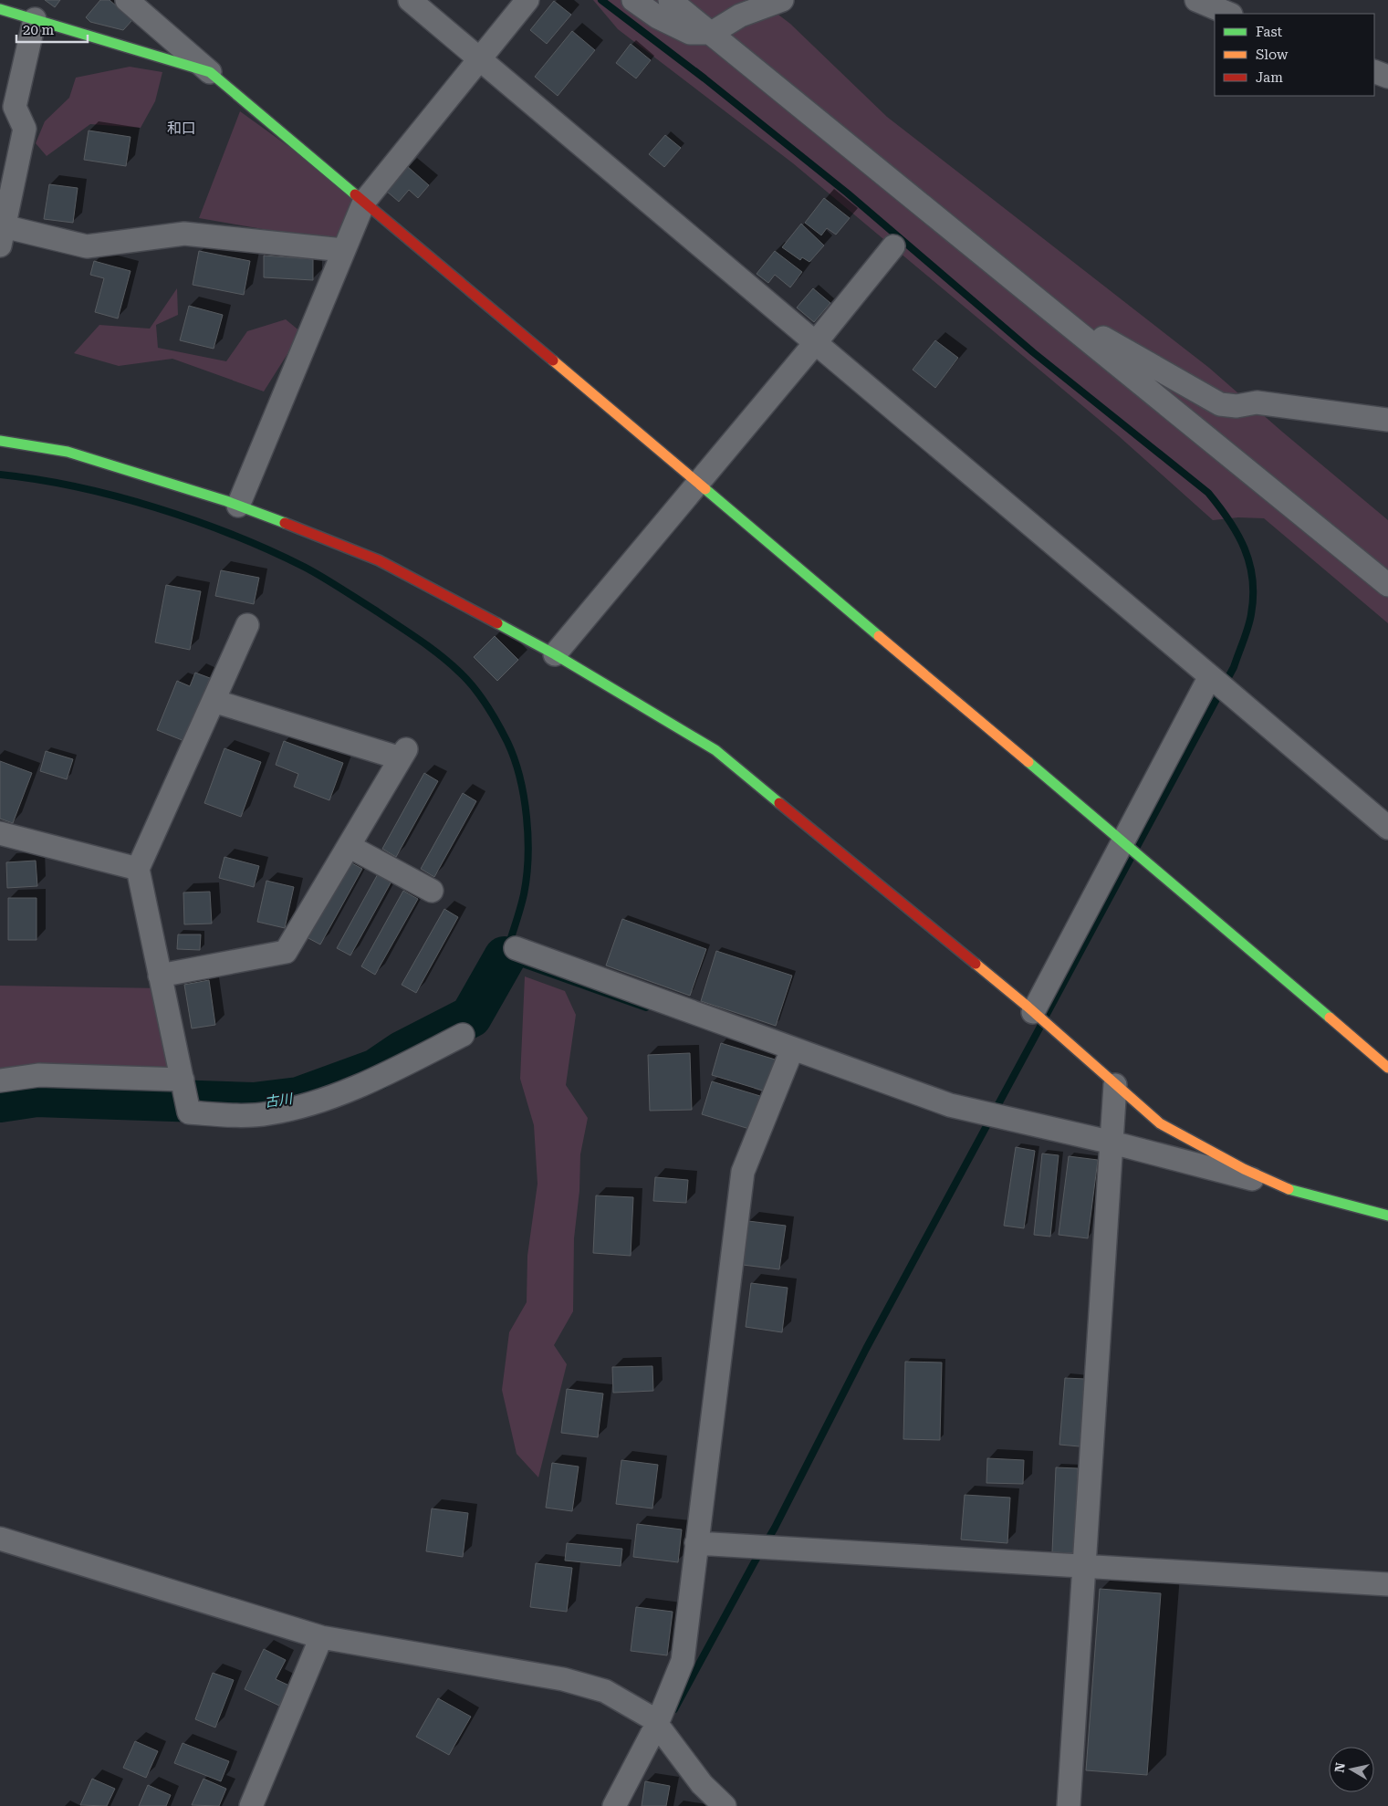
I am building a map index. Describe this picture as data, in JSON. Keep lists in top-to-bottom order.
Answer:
{
  "districts": ["和口"],
  "water": ["古川"],
  "legend": ["Fast", "Slow", "Jam"],
  "scale_bar": "20 m",
  "north": "left"
}
